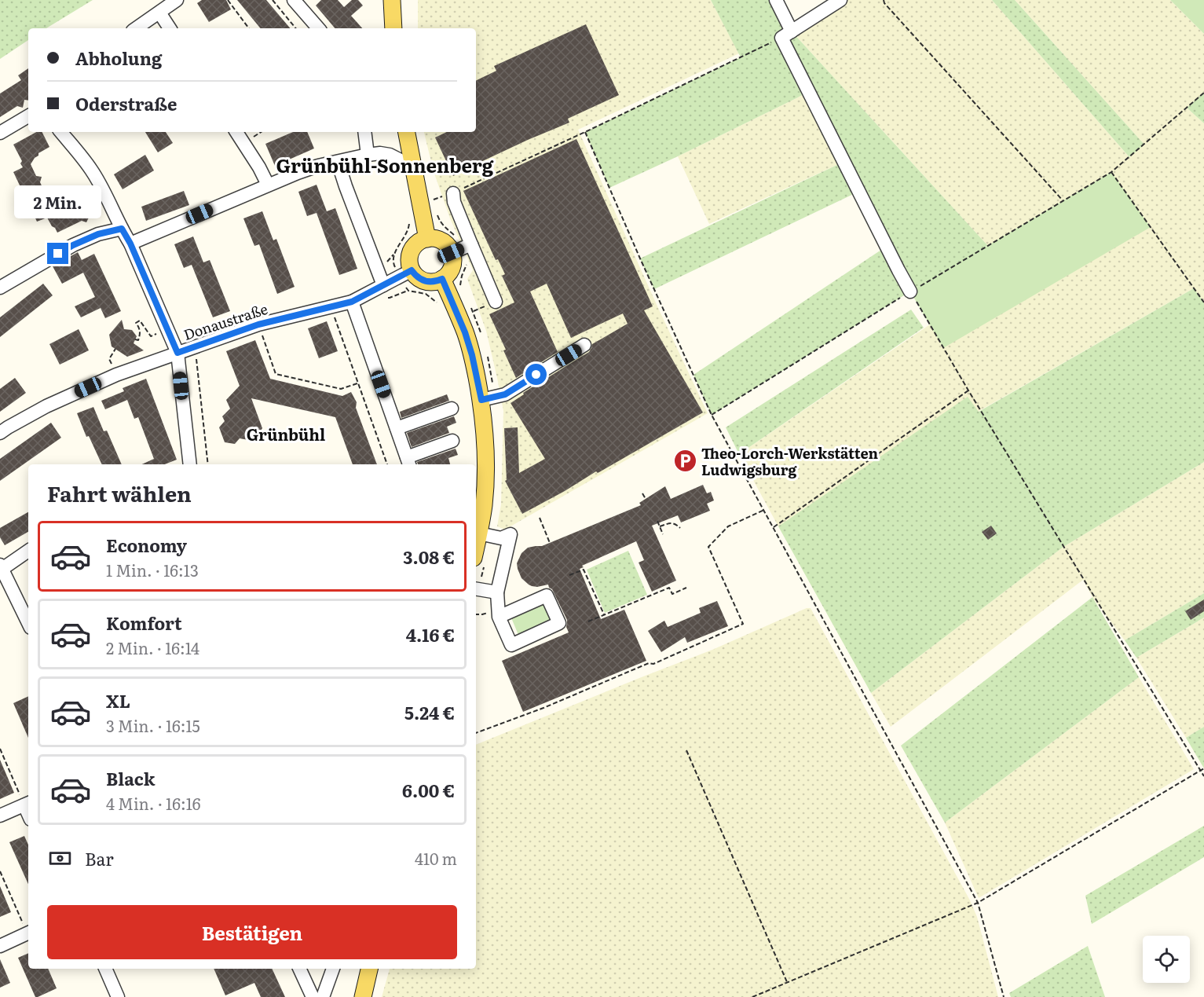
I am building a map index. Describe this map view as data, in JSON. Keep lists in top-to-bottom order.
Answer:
{
  "streets": {
    "street": ["Donaustraße"]
  },
  "districts": ["Grünbühl-Sonnenberg", "Grünbühl"],
  "places": {
    "parking": ["Theo-Lorch-Werkstätten Ludwigsburg"]
  },
  "page": {
    "banner": ["Abholung", "Oderstraße"],
    "bubble": "2 Min.",
    "heading": "Fahrt wählen",
    "list": [
      {
        "name": "Economy",
        "note": "1 Min. · 16:13",
        "value": "3.08 €"
      },
      {
        "name": "Komfort",
        "note": "2 Min. · 16:14",
        "value": "4.16 €"
      },
      {
        "name": "XL",
        "note": "3 Min. · 16:15",
        "value": "5.24 €"
      },
      {
        "name": "Black",
        "note": "4 Min. · 16:16",
        "value": "6.00 €"
      }
    ],
    "pay": ["Bar", "410 m"],
    "buttons": "Bestätigen"
  }
}
